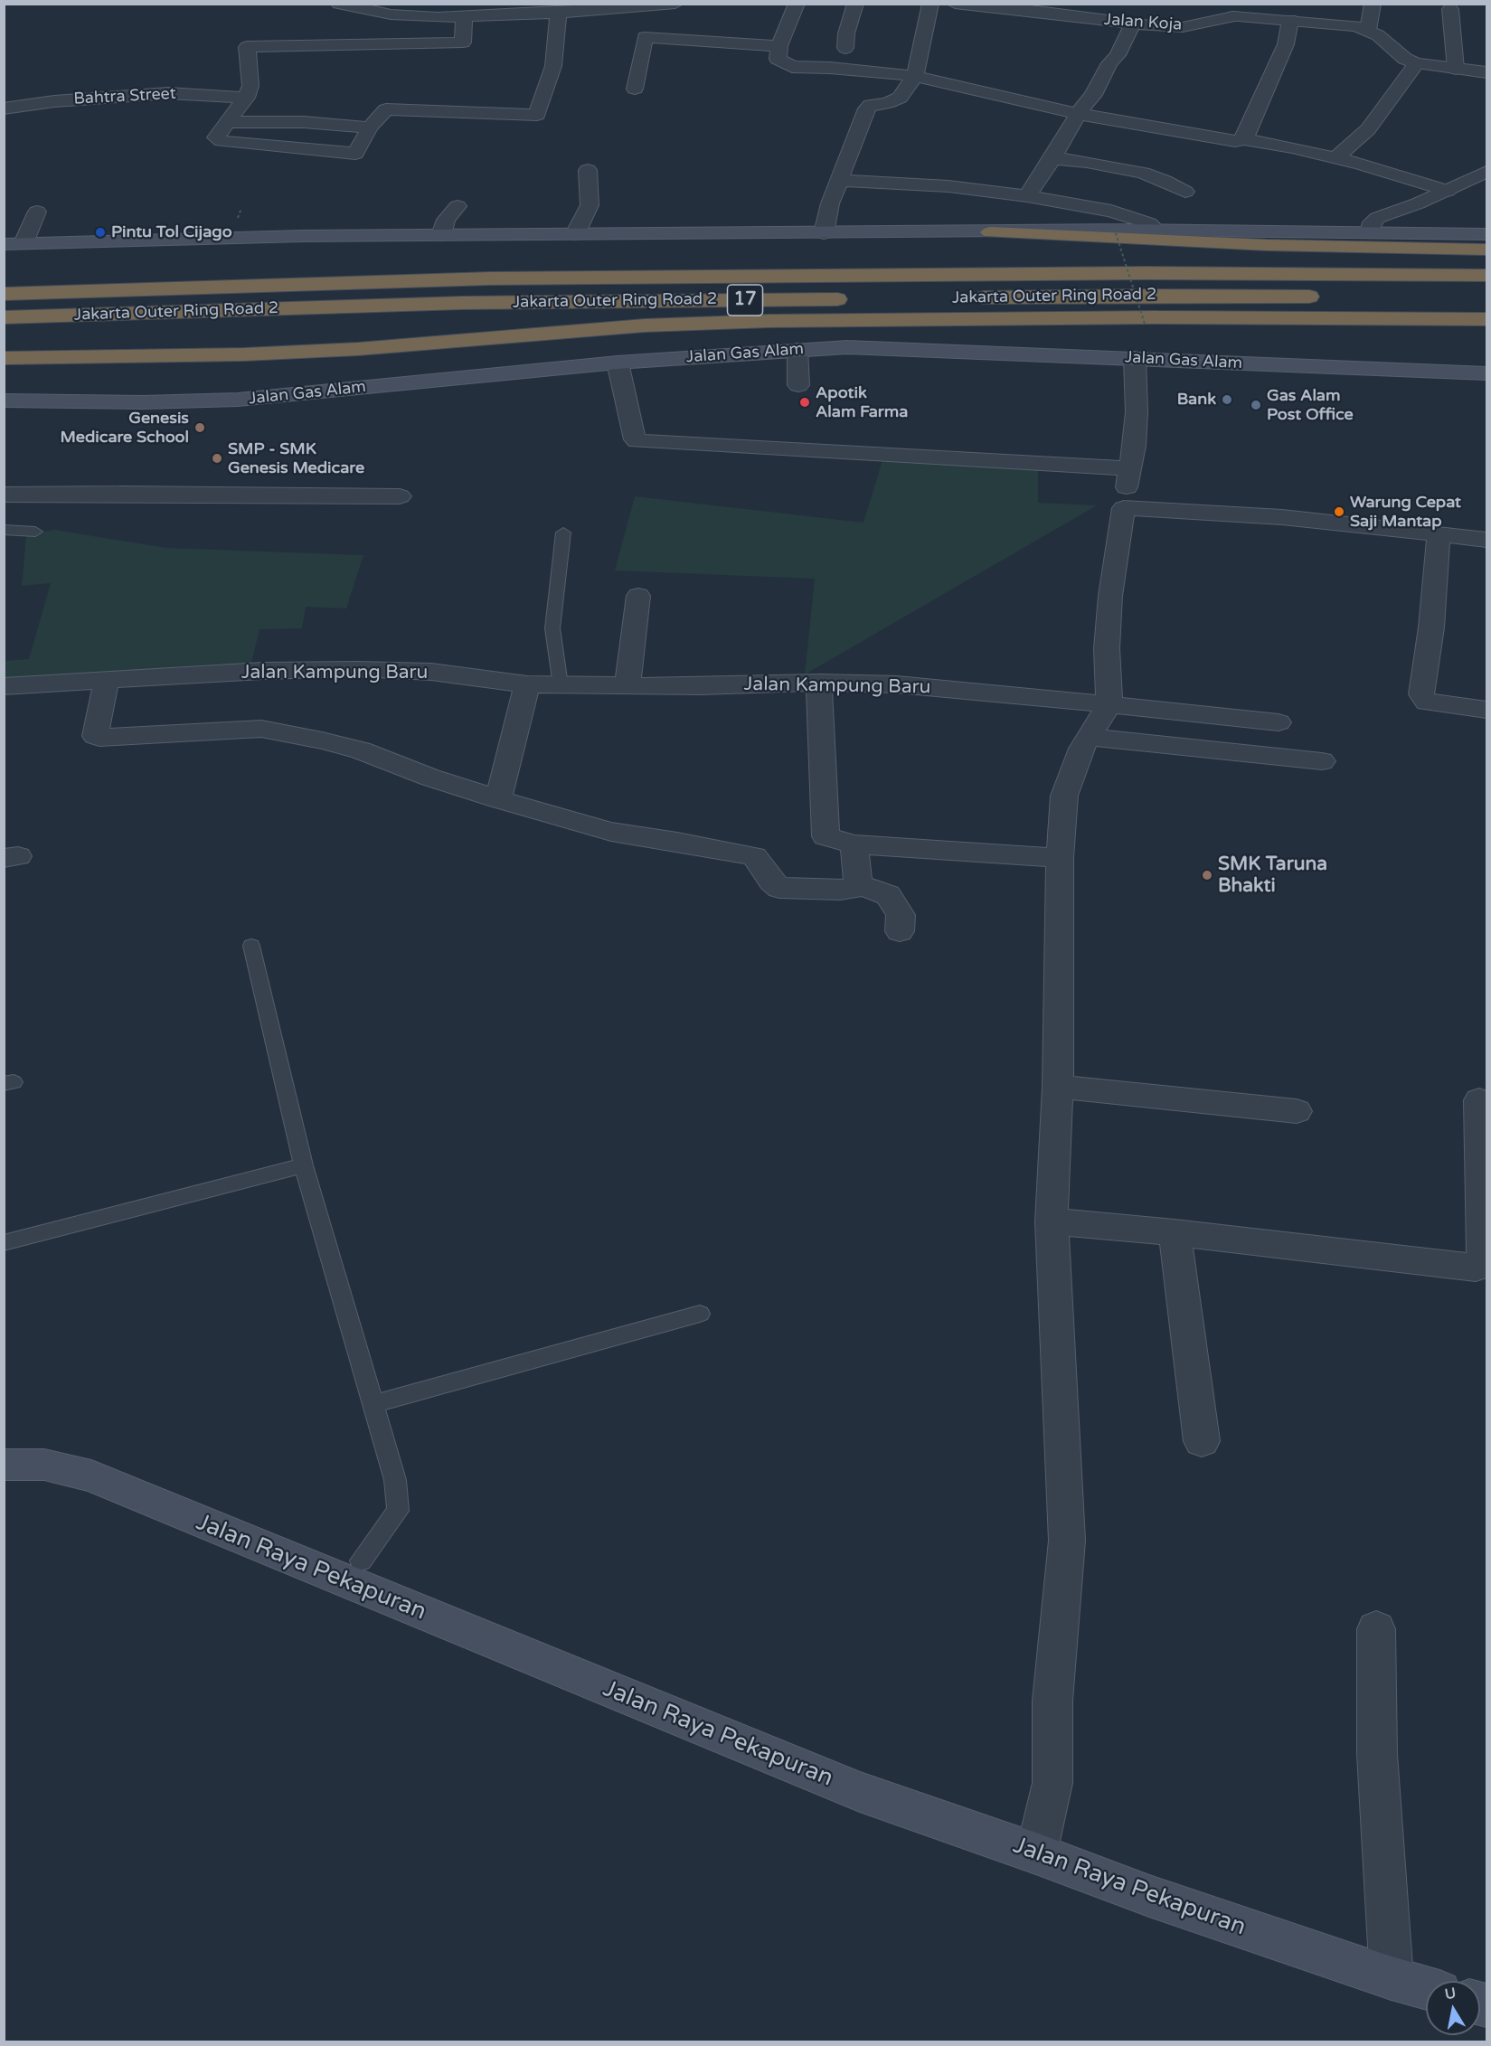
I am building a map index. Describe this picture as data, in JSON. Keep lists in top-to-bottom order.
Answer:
{
  "streets": {
    "highway": ["Jakarta Outer Ring Road 2", "17"],
    "main road": ["Jalan Gas Alam", "Jalan Raya Pekapuran"],
    "street": ["Jalan Koja", "Bahtra Street", "Jalan Kampung Baru"]
  },
  "places": [
    "Pintu Tol Cijago",
    "Bank",
    "Apotik Alam Farma",
    "Gas Alam Post Office",
    "Genesis Medicare School",
    "SMP - SMK Genesis Medicare",
    "Warung Cepat Saji Mantap",
    "SMK Taruna Bhakti"
  ],
  "north": "top"
}
